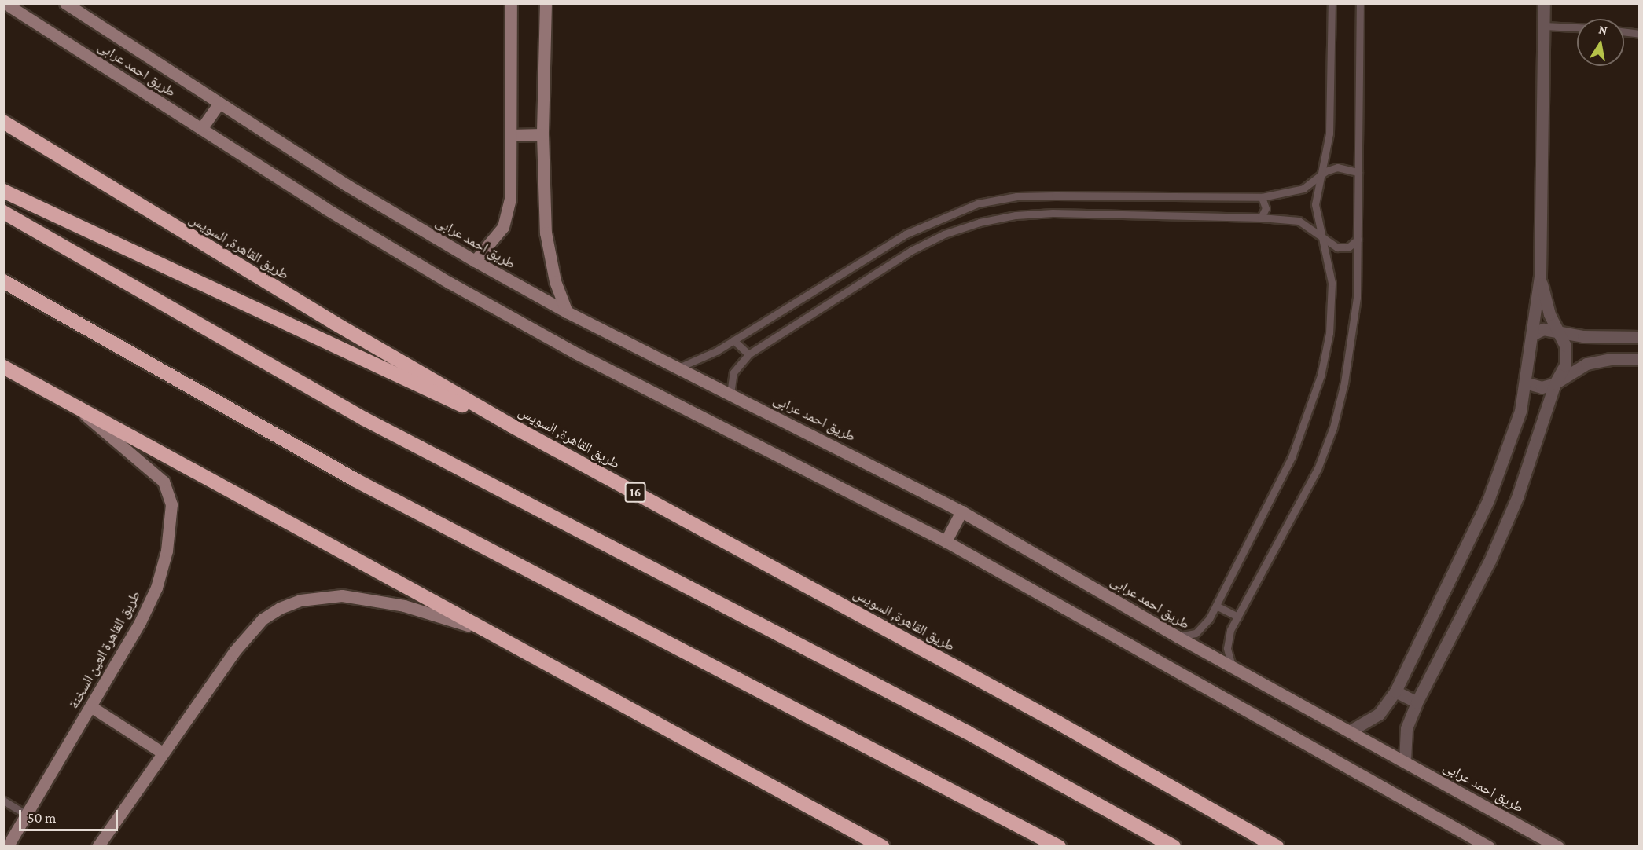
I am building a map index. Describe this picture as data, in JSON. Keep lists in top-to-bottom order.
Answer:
{
  "streets": {
    "highway": ["طريق القاهرة, السويس", "16"],
    "street": ["طريق احمد عرابى", "طريق القاهرة العين السخنة"]
  },
  "scale_bar": "50 m",
  "north": "top"
}
